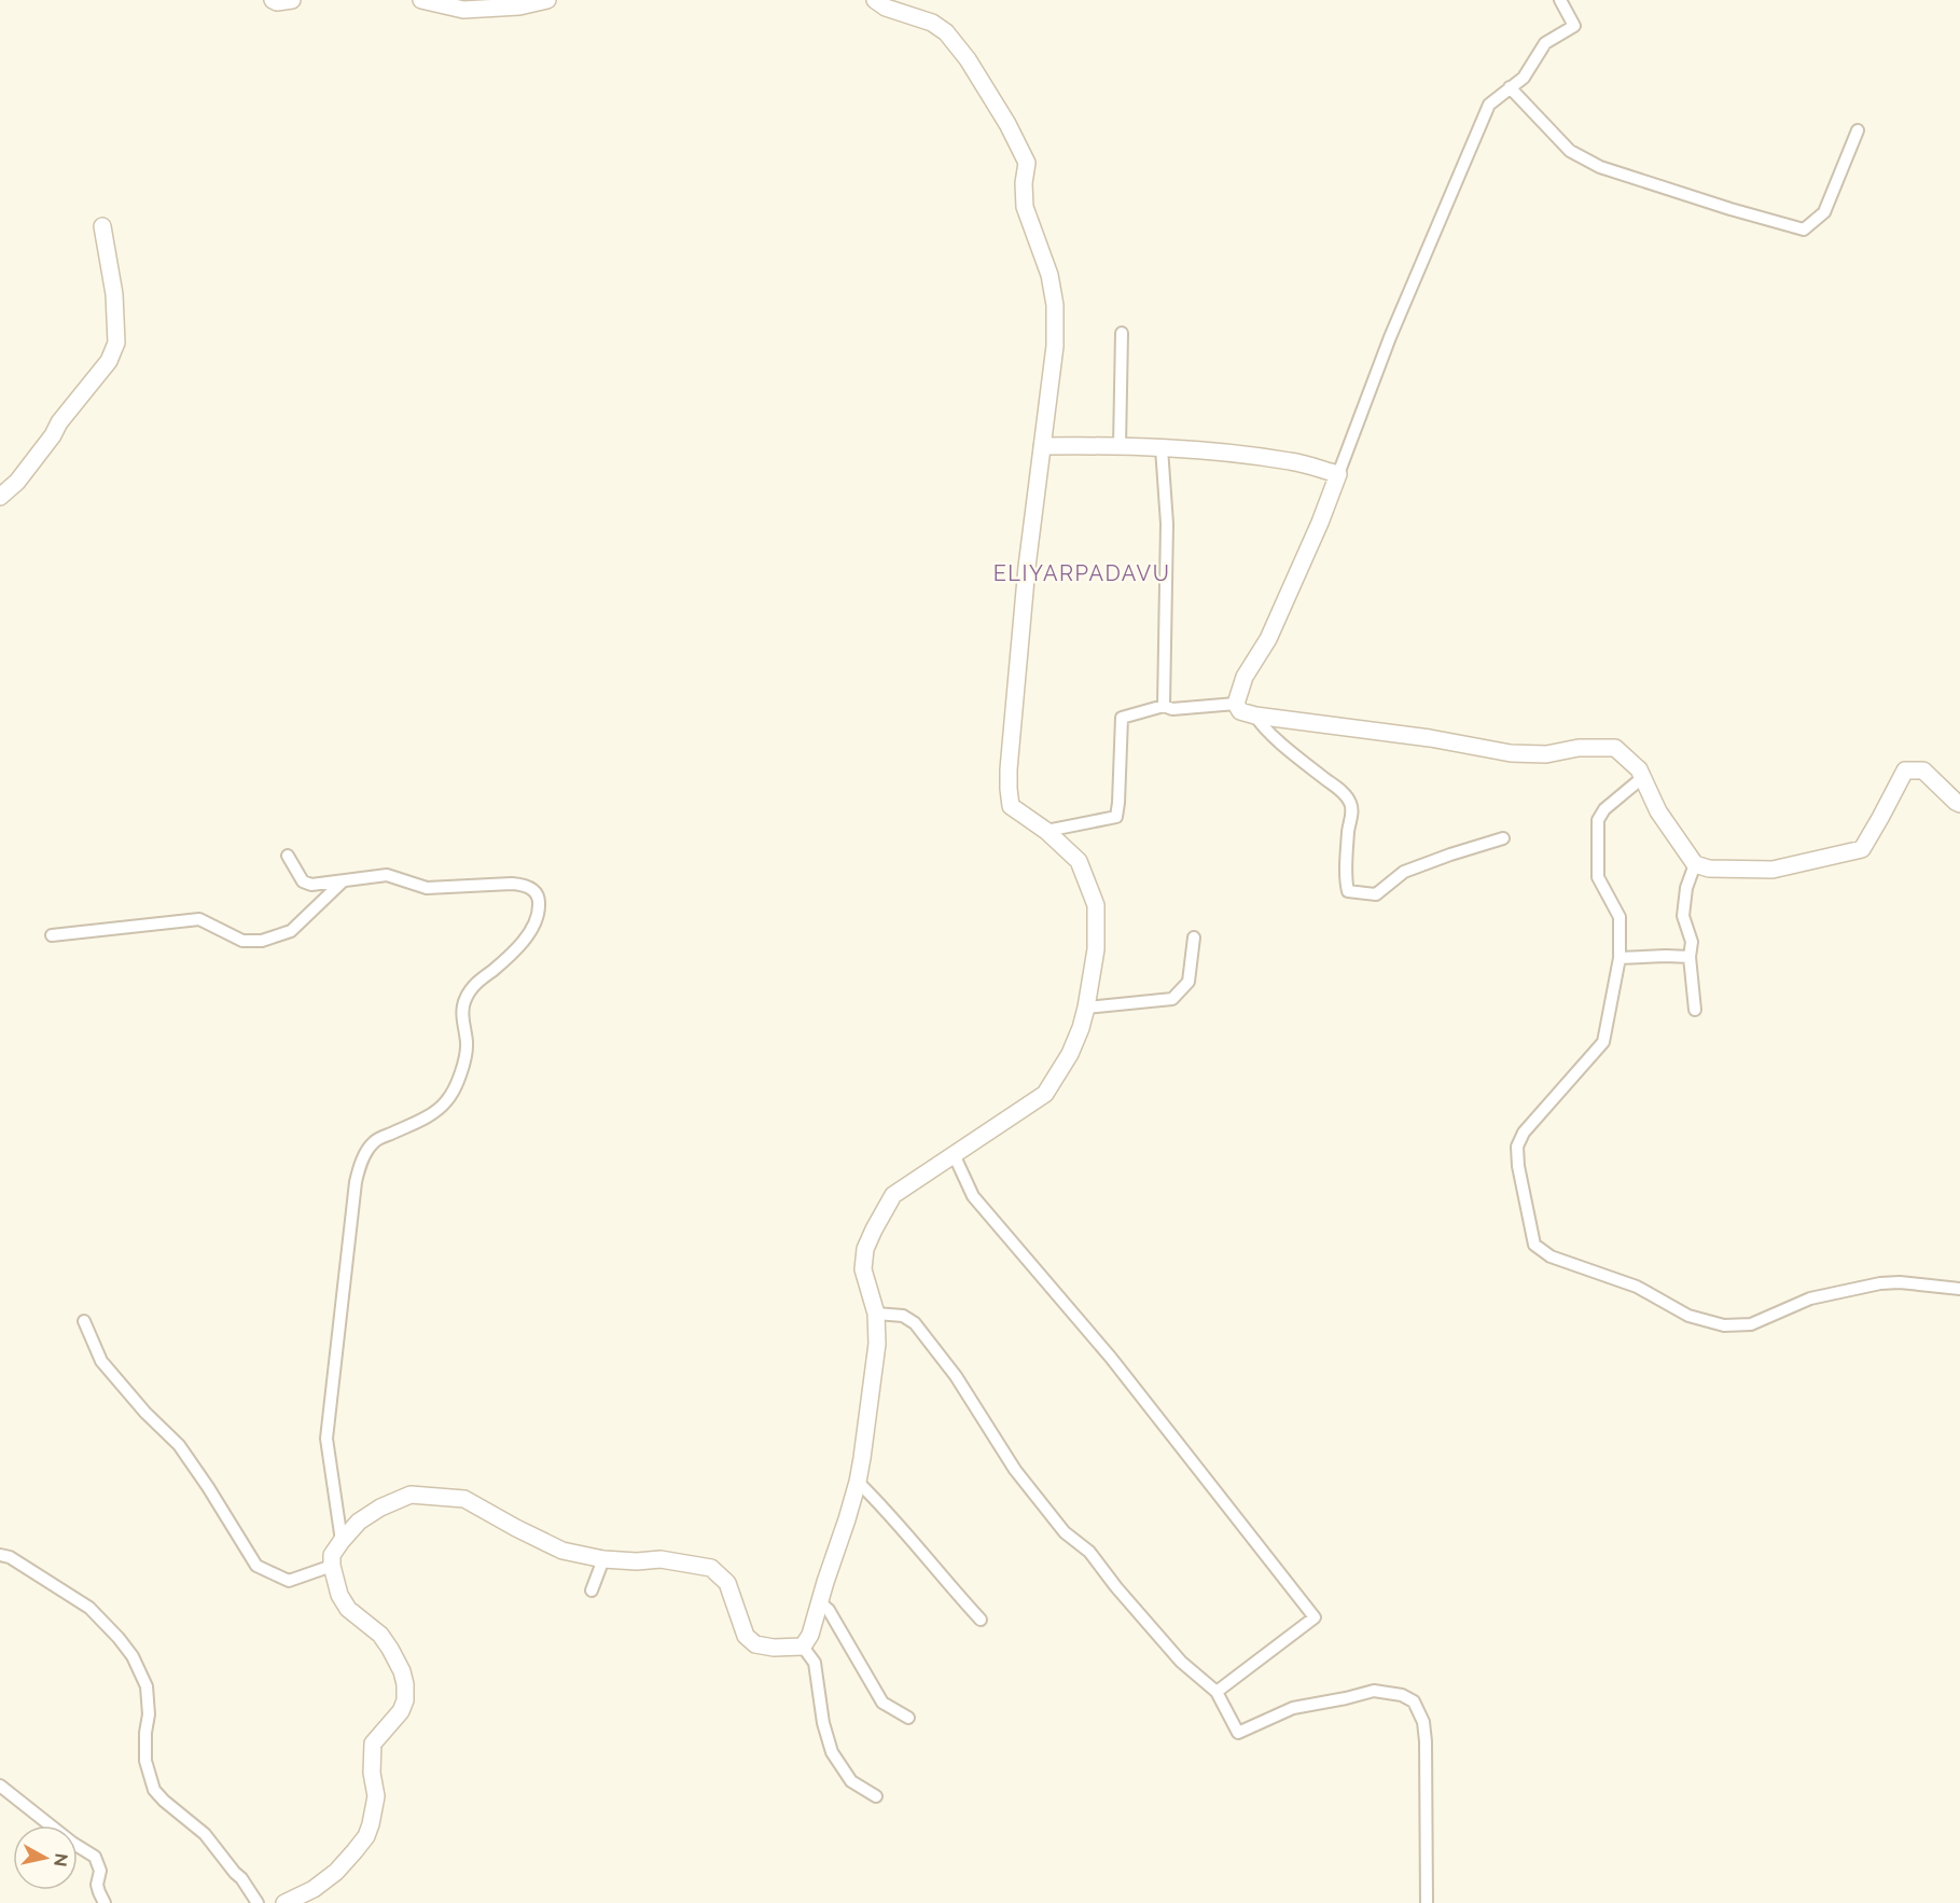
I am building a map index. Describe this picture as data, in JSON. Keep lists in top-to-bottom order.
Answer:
{
  "districts": ["ELIYARPADAVU"],
  "north": "right"
}
